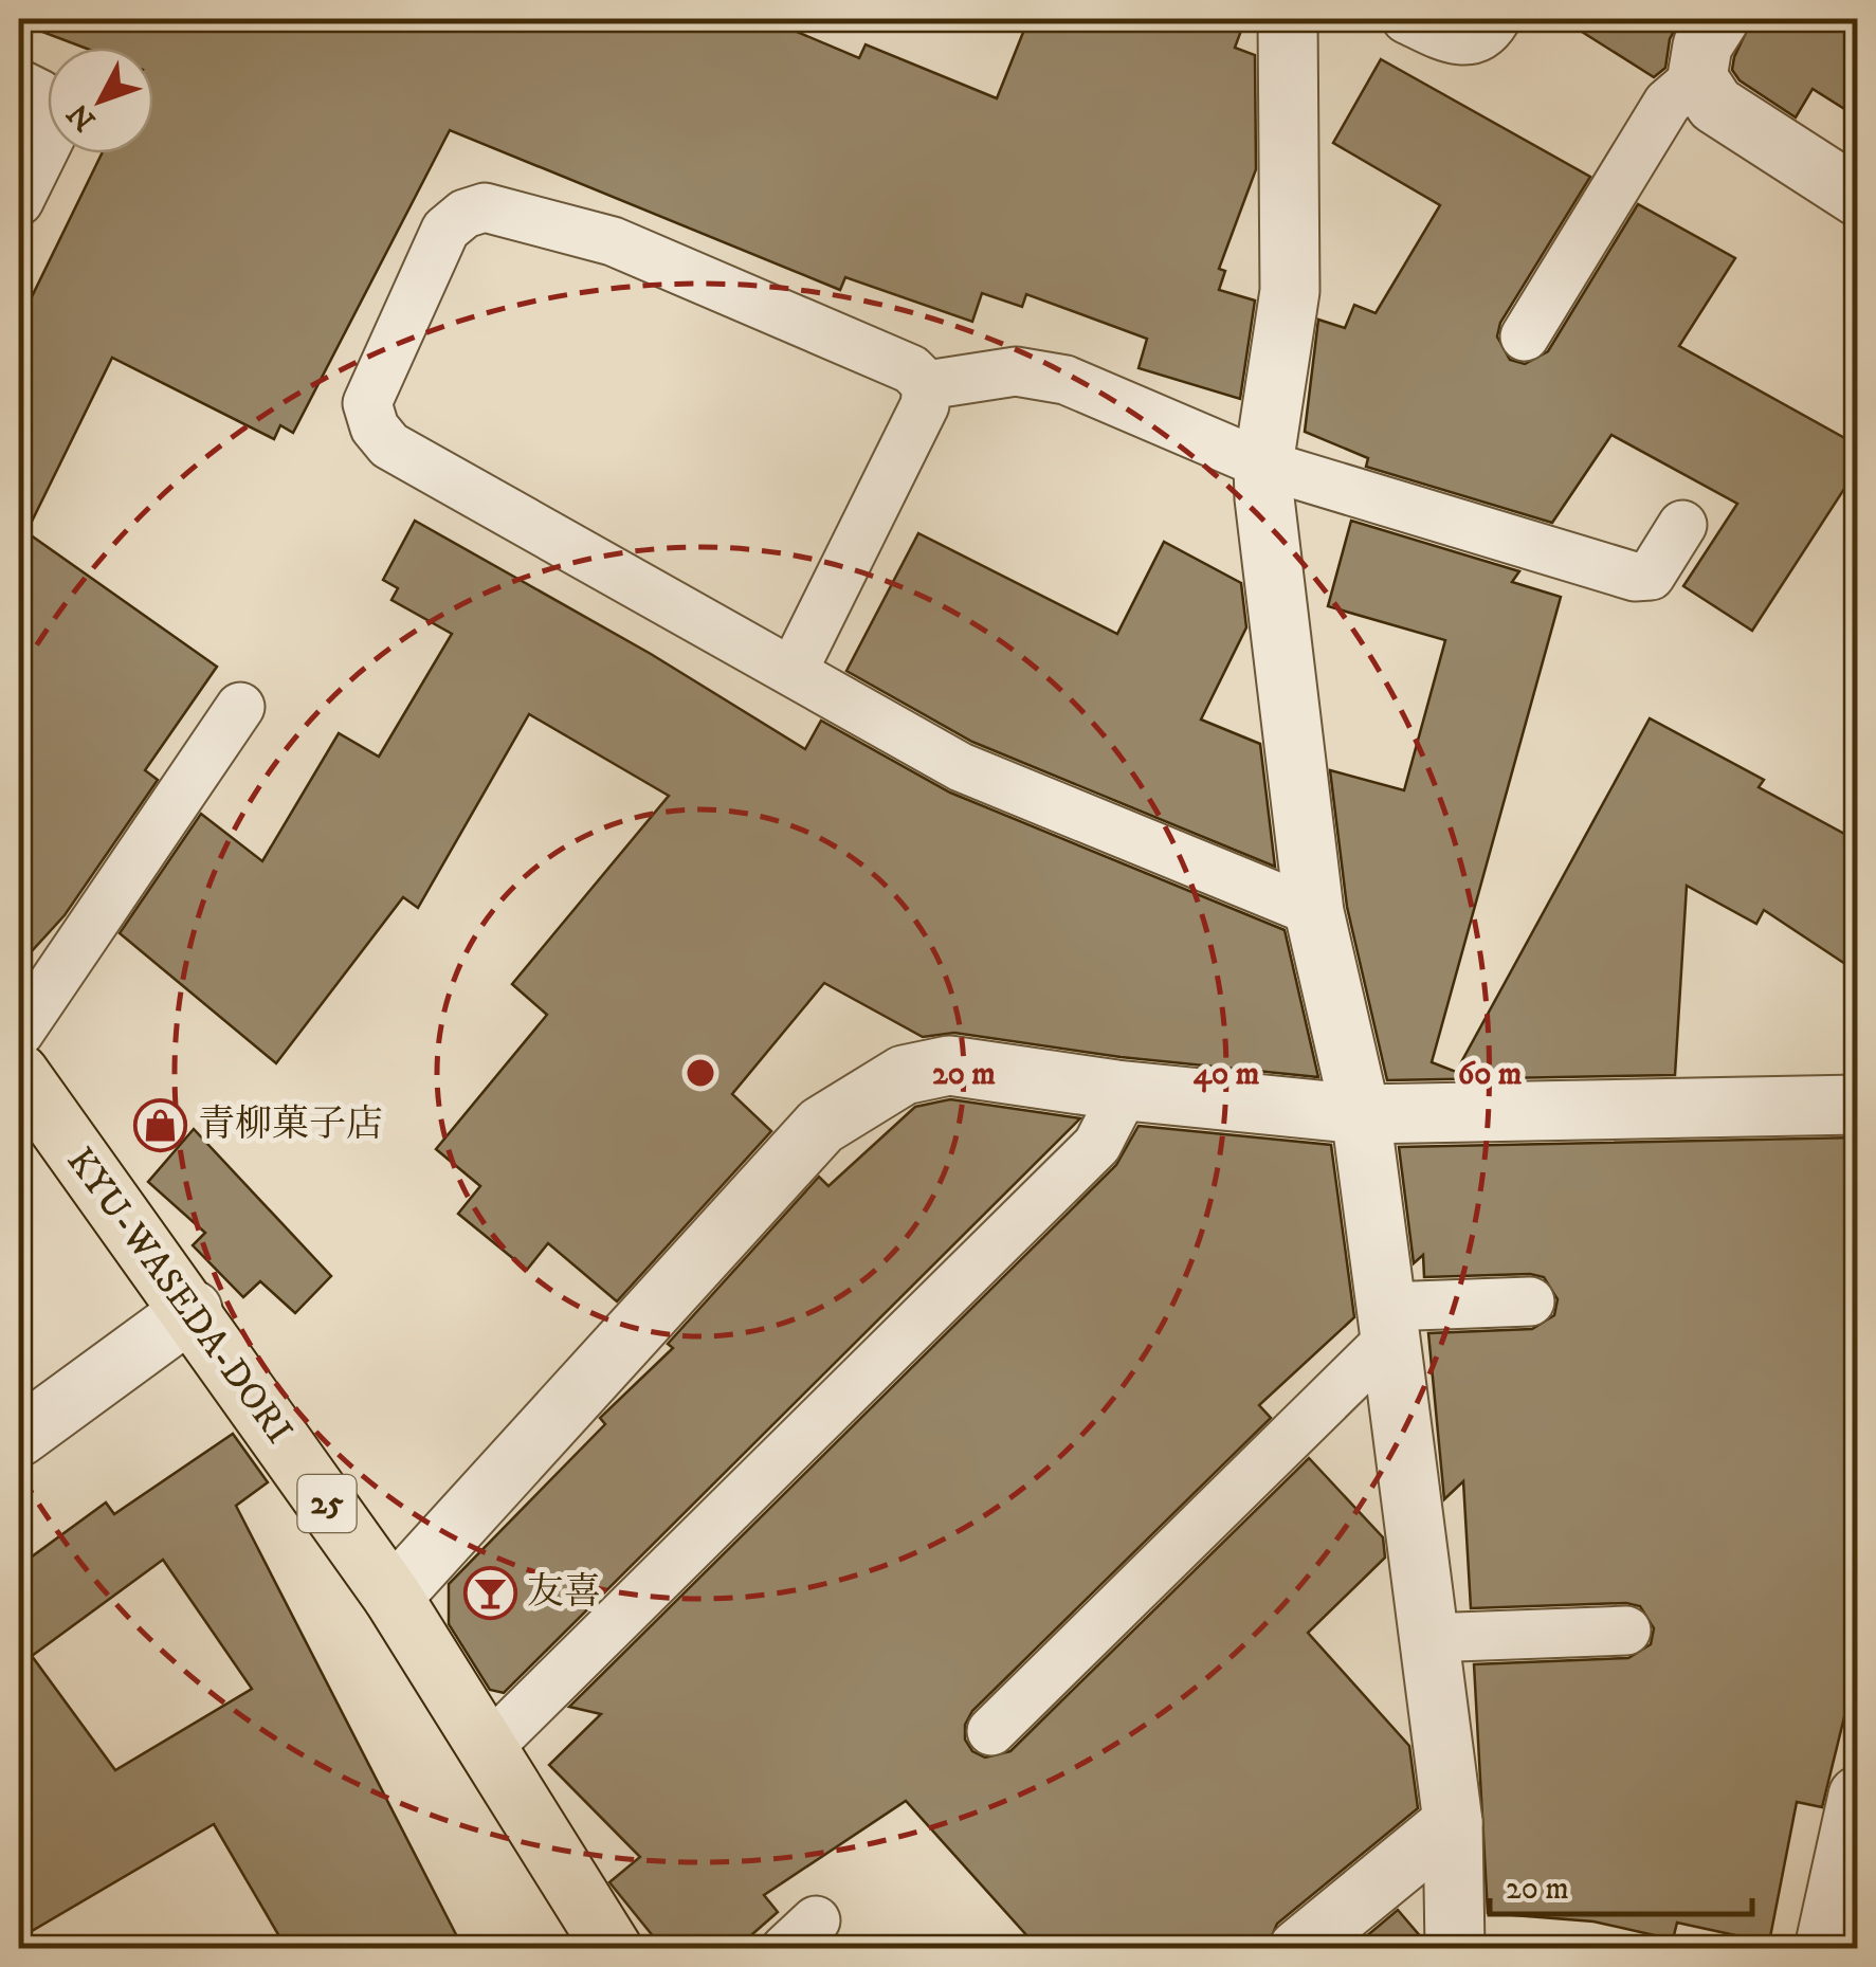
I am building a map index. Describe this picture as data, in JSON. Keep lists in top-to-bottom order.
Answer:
{
  "streets": {
    "main road": ["KYU-WASEDA-DORI", "25"]
  },
  "places": {
    "shop": ["青柳菓子店"],
    "bar": ["友喜"]
  },
  "scale_bar": "20 m",
  "north": "bottom left",
  "rings": ["20 m", "40 m", "60 m"]
}
